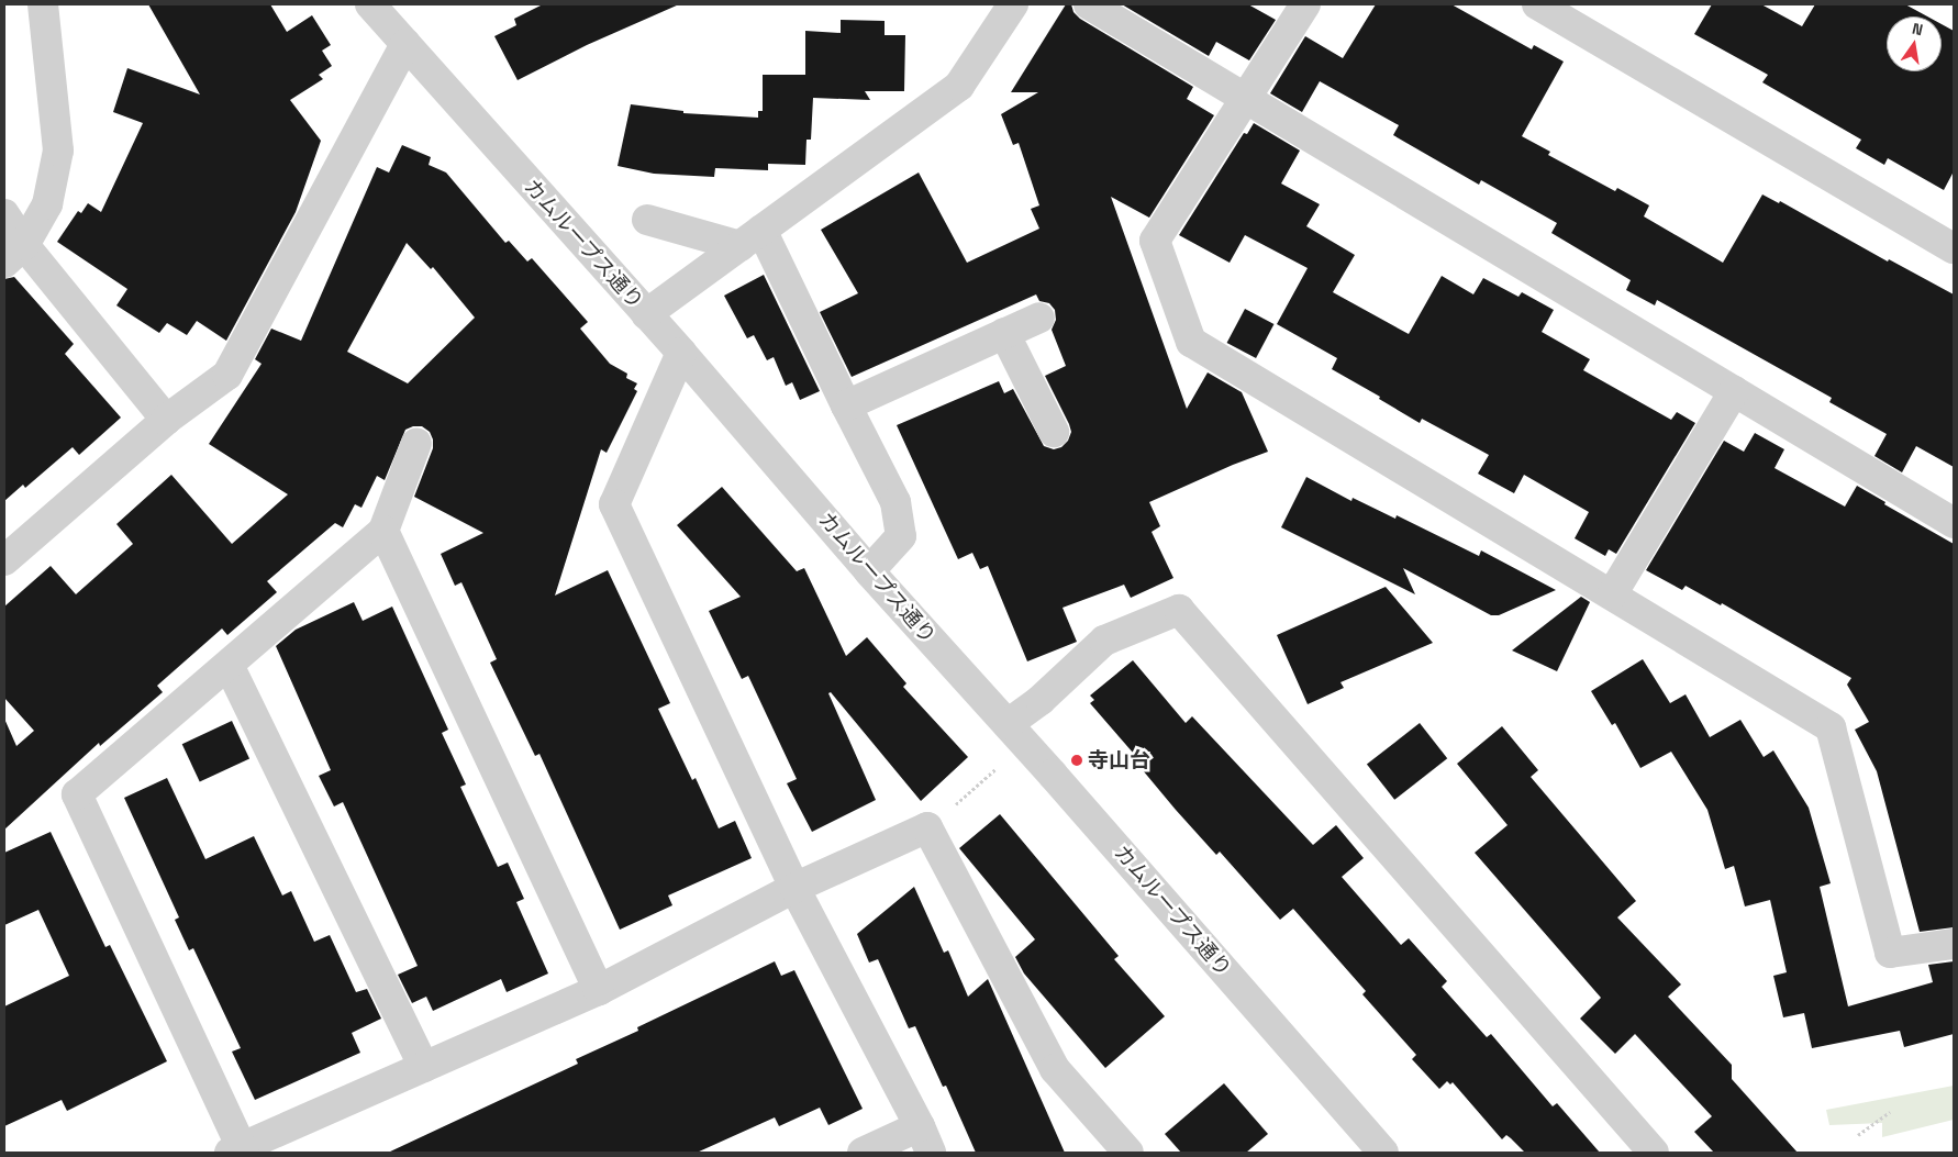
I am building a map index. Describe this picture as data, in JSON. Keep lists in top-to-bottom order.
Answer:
{
  "streets": {
    "street": ["カムループス通り"]
  },
  "places": ["寺山台"],
  "north": "top"
}
